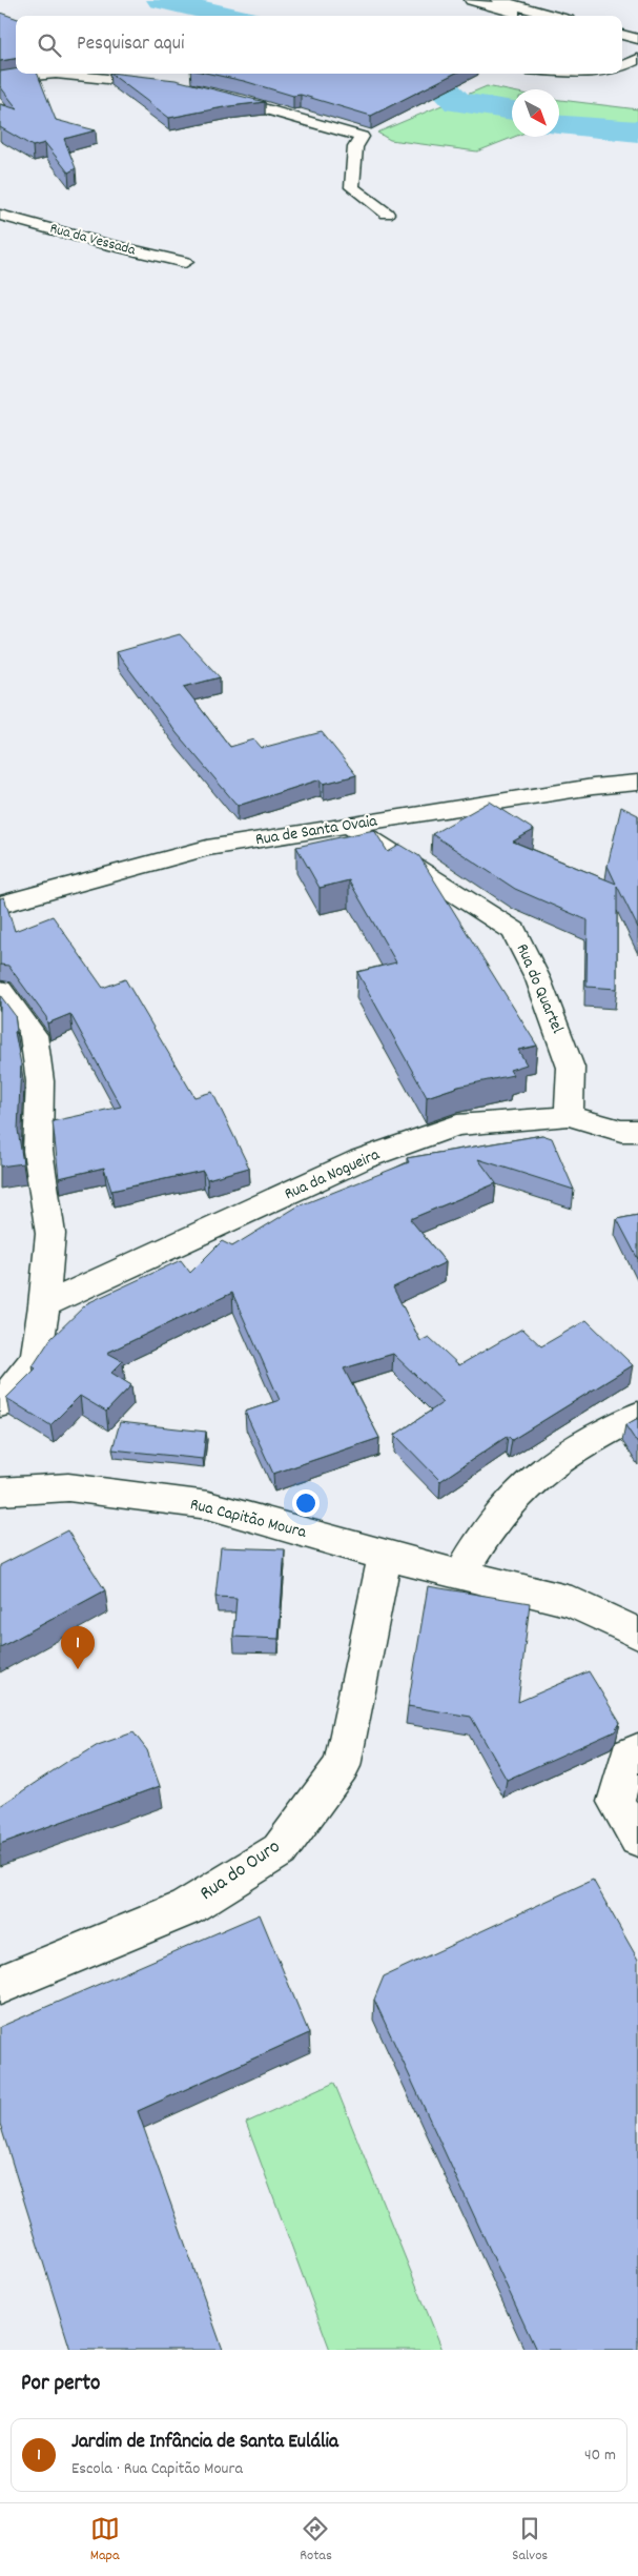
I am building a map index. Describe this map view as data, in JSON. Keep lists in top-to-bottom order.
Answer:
{
  "streets": {
    "street": [
      "Rua da Vessada",
      "Rua de Santa Ovaia",
      "Rua do Quartel",
      "Rua da Nogueira",
      "Rua Capitão Moura",
      "Rua do Ouro"
    ]
  },
  "crossings": [
    ["Rua de Santa Ovaia", "Rua do Quartel"],
    ["Rua do Quartel", "Rua da Nogueira"],
    ["Rua Capitão Moura", "Rua do Ouro"]
  ],
  "north": "bottom right",
  "page": {
    "search": "Pesquisar aqui",
    "pins": "1",
    "heading": "Por perto",
    "list": [
      {
        "mark": "1",
        "name": "Jardim de Infância de Santa Eulália",
        "note": "Escola · Rua Capitão Moura",
        "value": "40 m"
      }
    ],
    "nav": ["Mapa", "Rotas", "Salvos"]
  }
}
